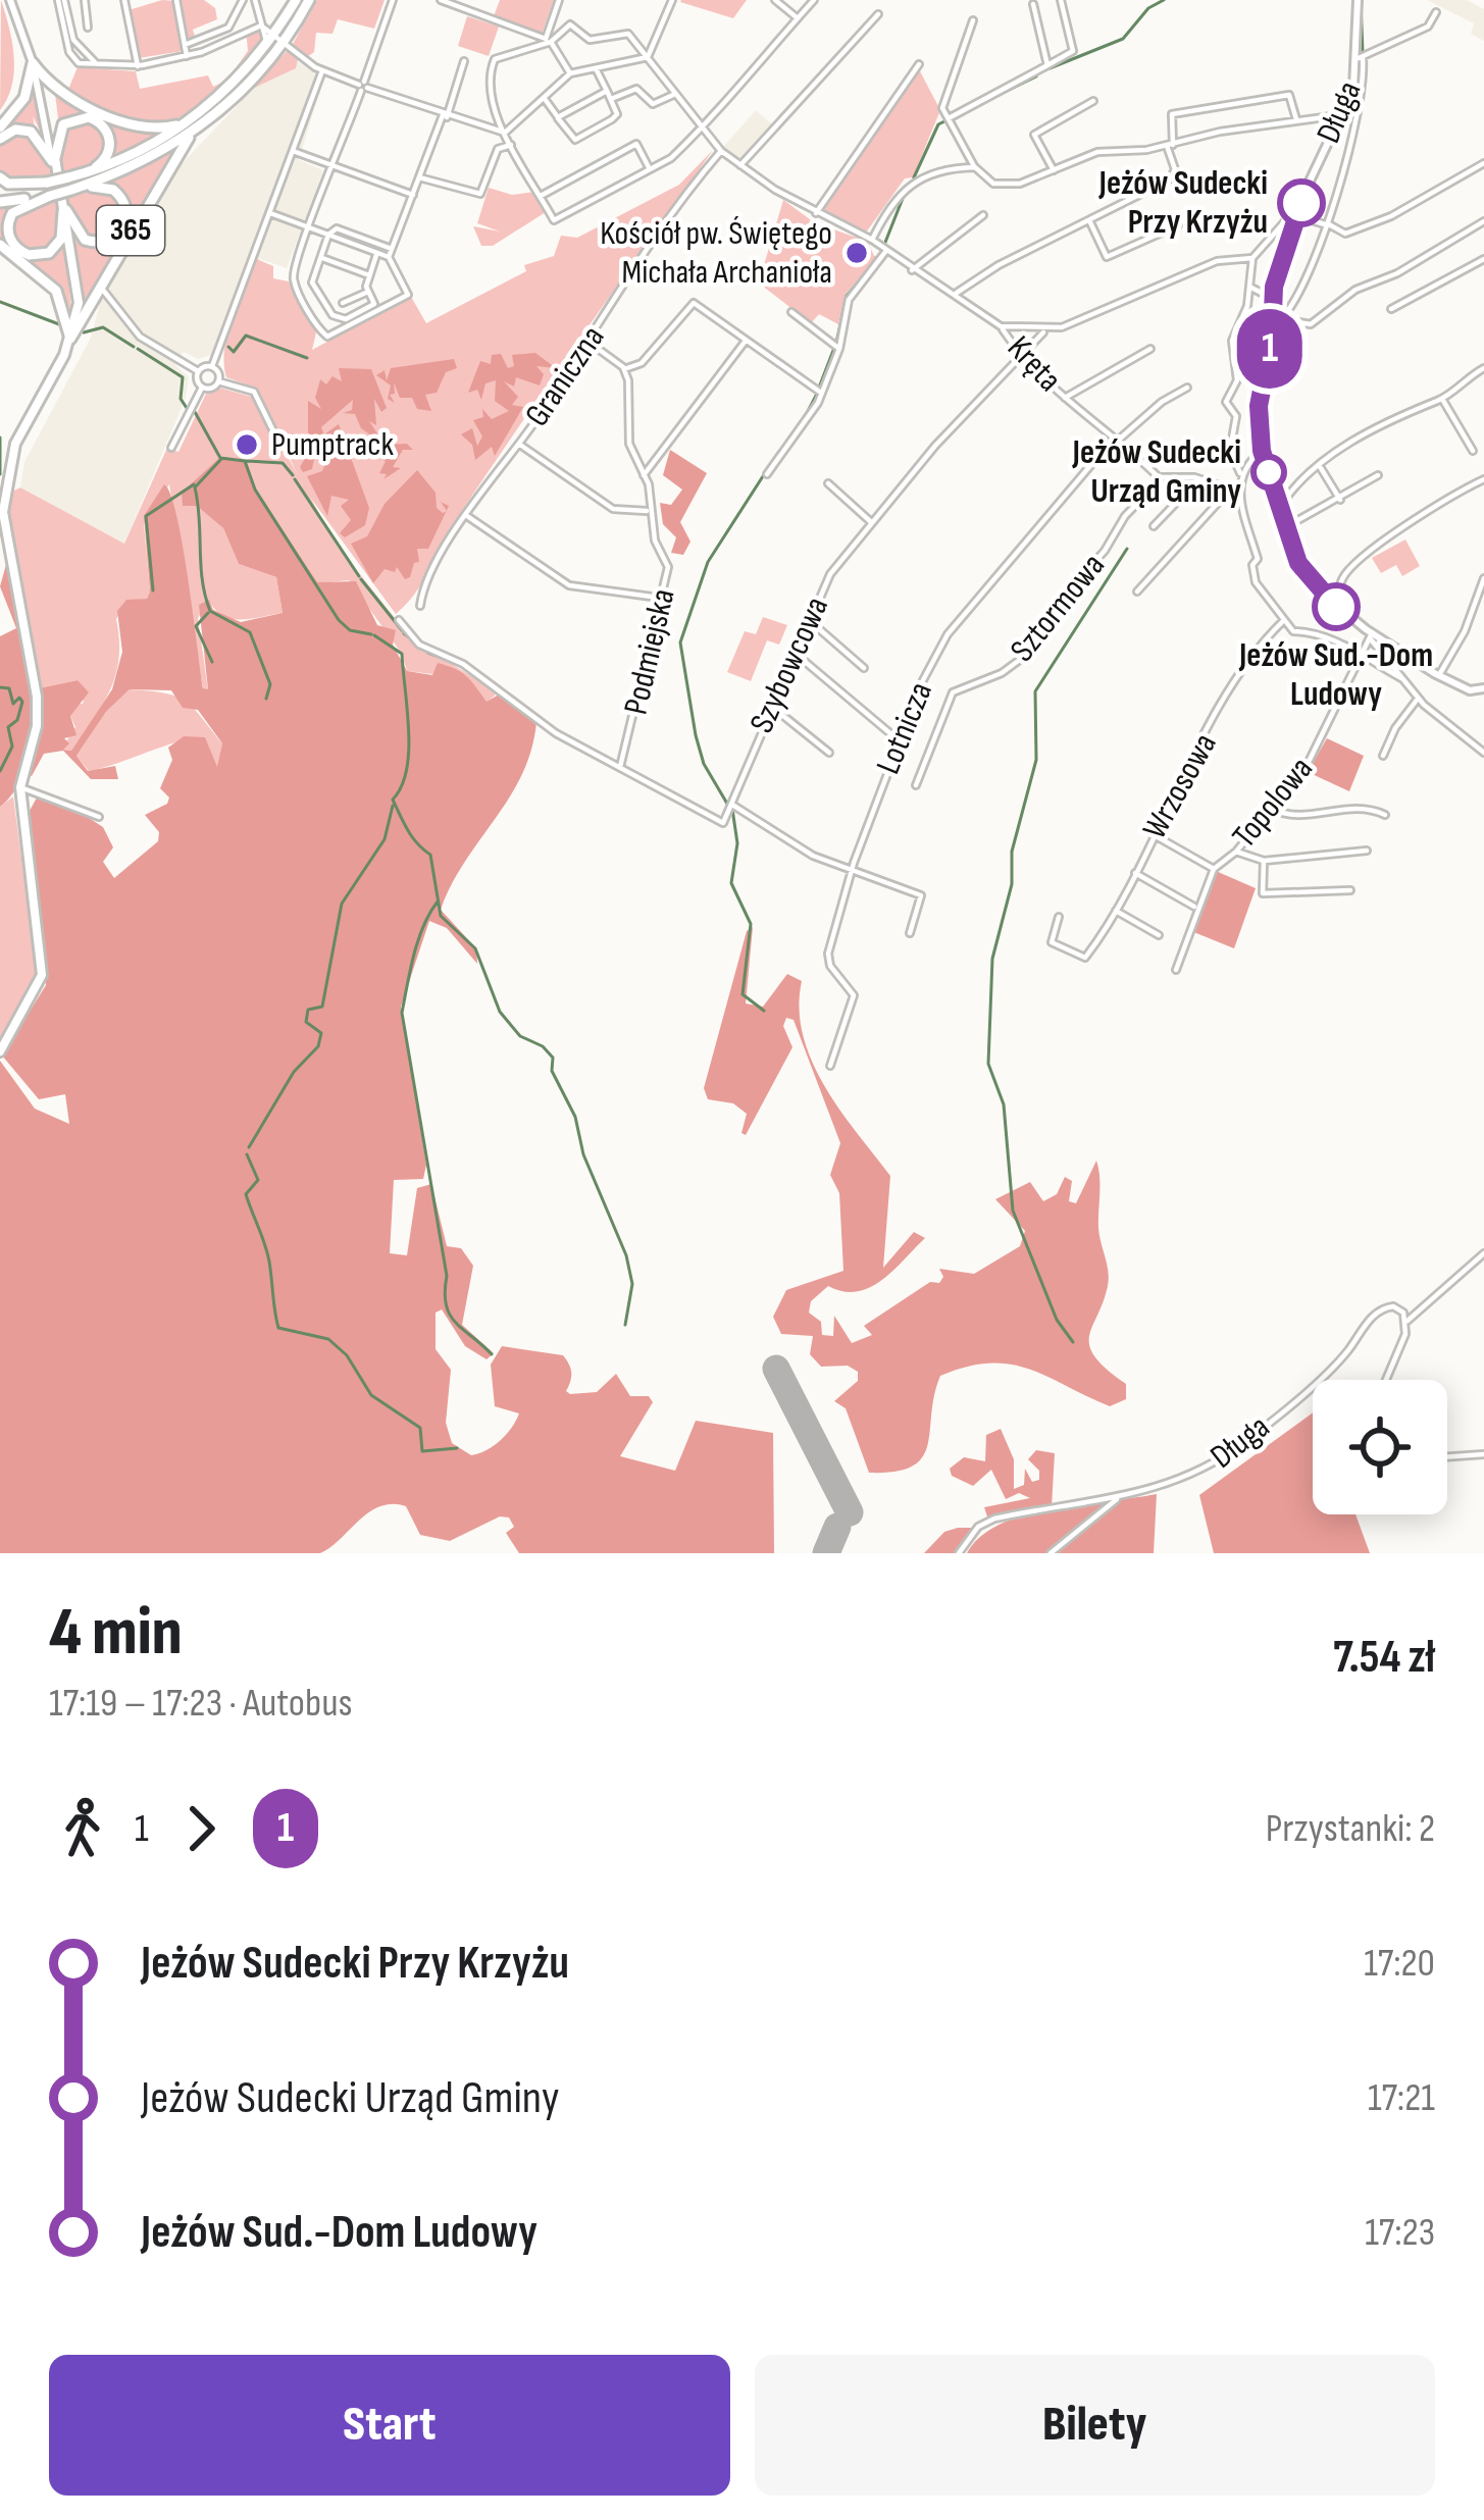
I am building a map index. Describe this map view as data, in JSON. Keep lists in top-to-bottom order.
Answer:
{
  "streets": {
    "main road": ["365"],
    "street": [
      "Długa",
      "Kręta",
      "Graniczna",
      "Sztormowa",
      "Podmiejska",
      "Szybowcowa",
      "Lotnicza",
      "Wrzosowa",
      "Topolowa"
    ]
  },
  "crossings": [
    ["Długa", "Topolowa"],
    ["Kręta", "Sztormowa"],
    ["Kręta", "Szybowcowa"],
    ["Kręta", "Lotnicza"]
  ],
  "places": [
    "Jeżów Sudecki Przy Krzyżu",
    "Kościół pw. Świętego Michała Archanioła",
    "Pumptrack",
    "Jeżów Sudecki Urząd Gminy",
    "Jeżów Sud.-Dom Ludowy"
  ],
  "lines": ["bus line 1"],
  "page": {
    "on_map": "1",
    "heading": ["4 min", "17:19 – 17:23 · Autobus", "7.54 zł"],
    "legs": ["1", "1", "Przystanki: 2"],
    "list": [
      {
        "name": "Jeżów Sudecki Przy Krzyżu",
        "value": "17:20"
      },
      {
        "name": "Jeżów Sudecki Urząd Gminy",
        "value": "17:21"
      },
      {
        "name": "Jeżów Sud.-Dom Ludowy",
        "value": "17:23"
      }
    ],
    "buttons": ["Start", "Bilety"]
  }
}
